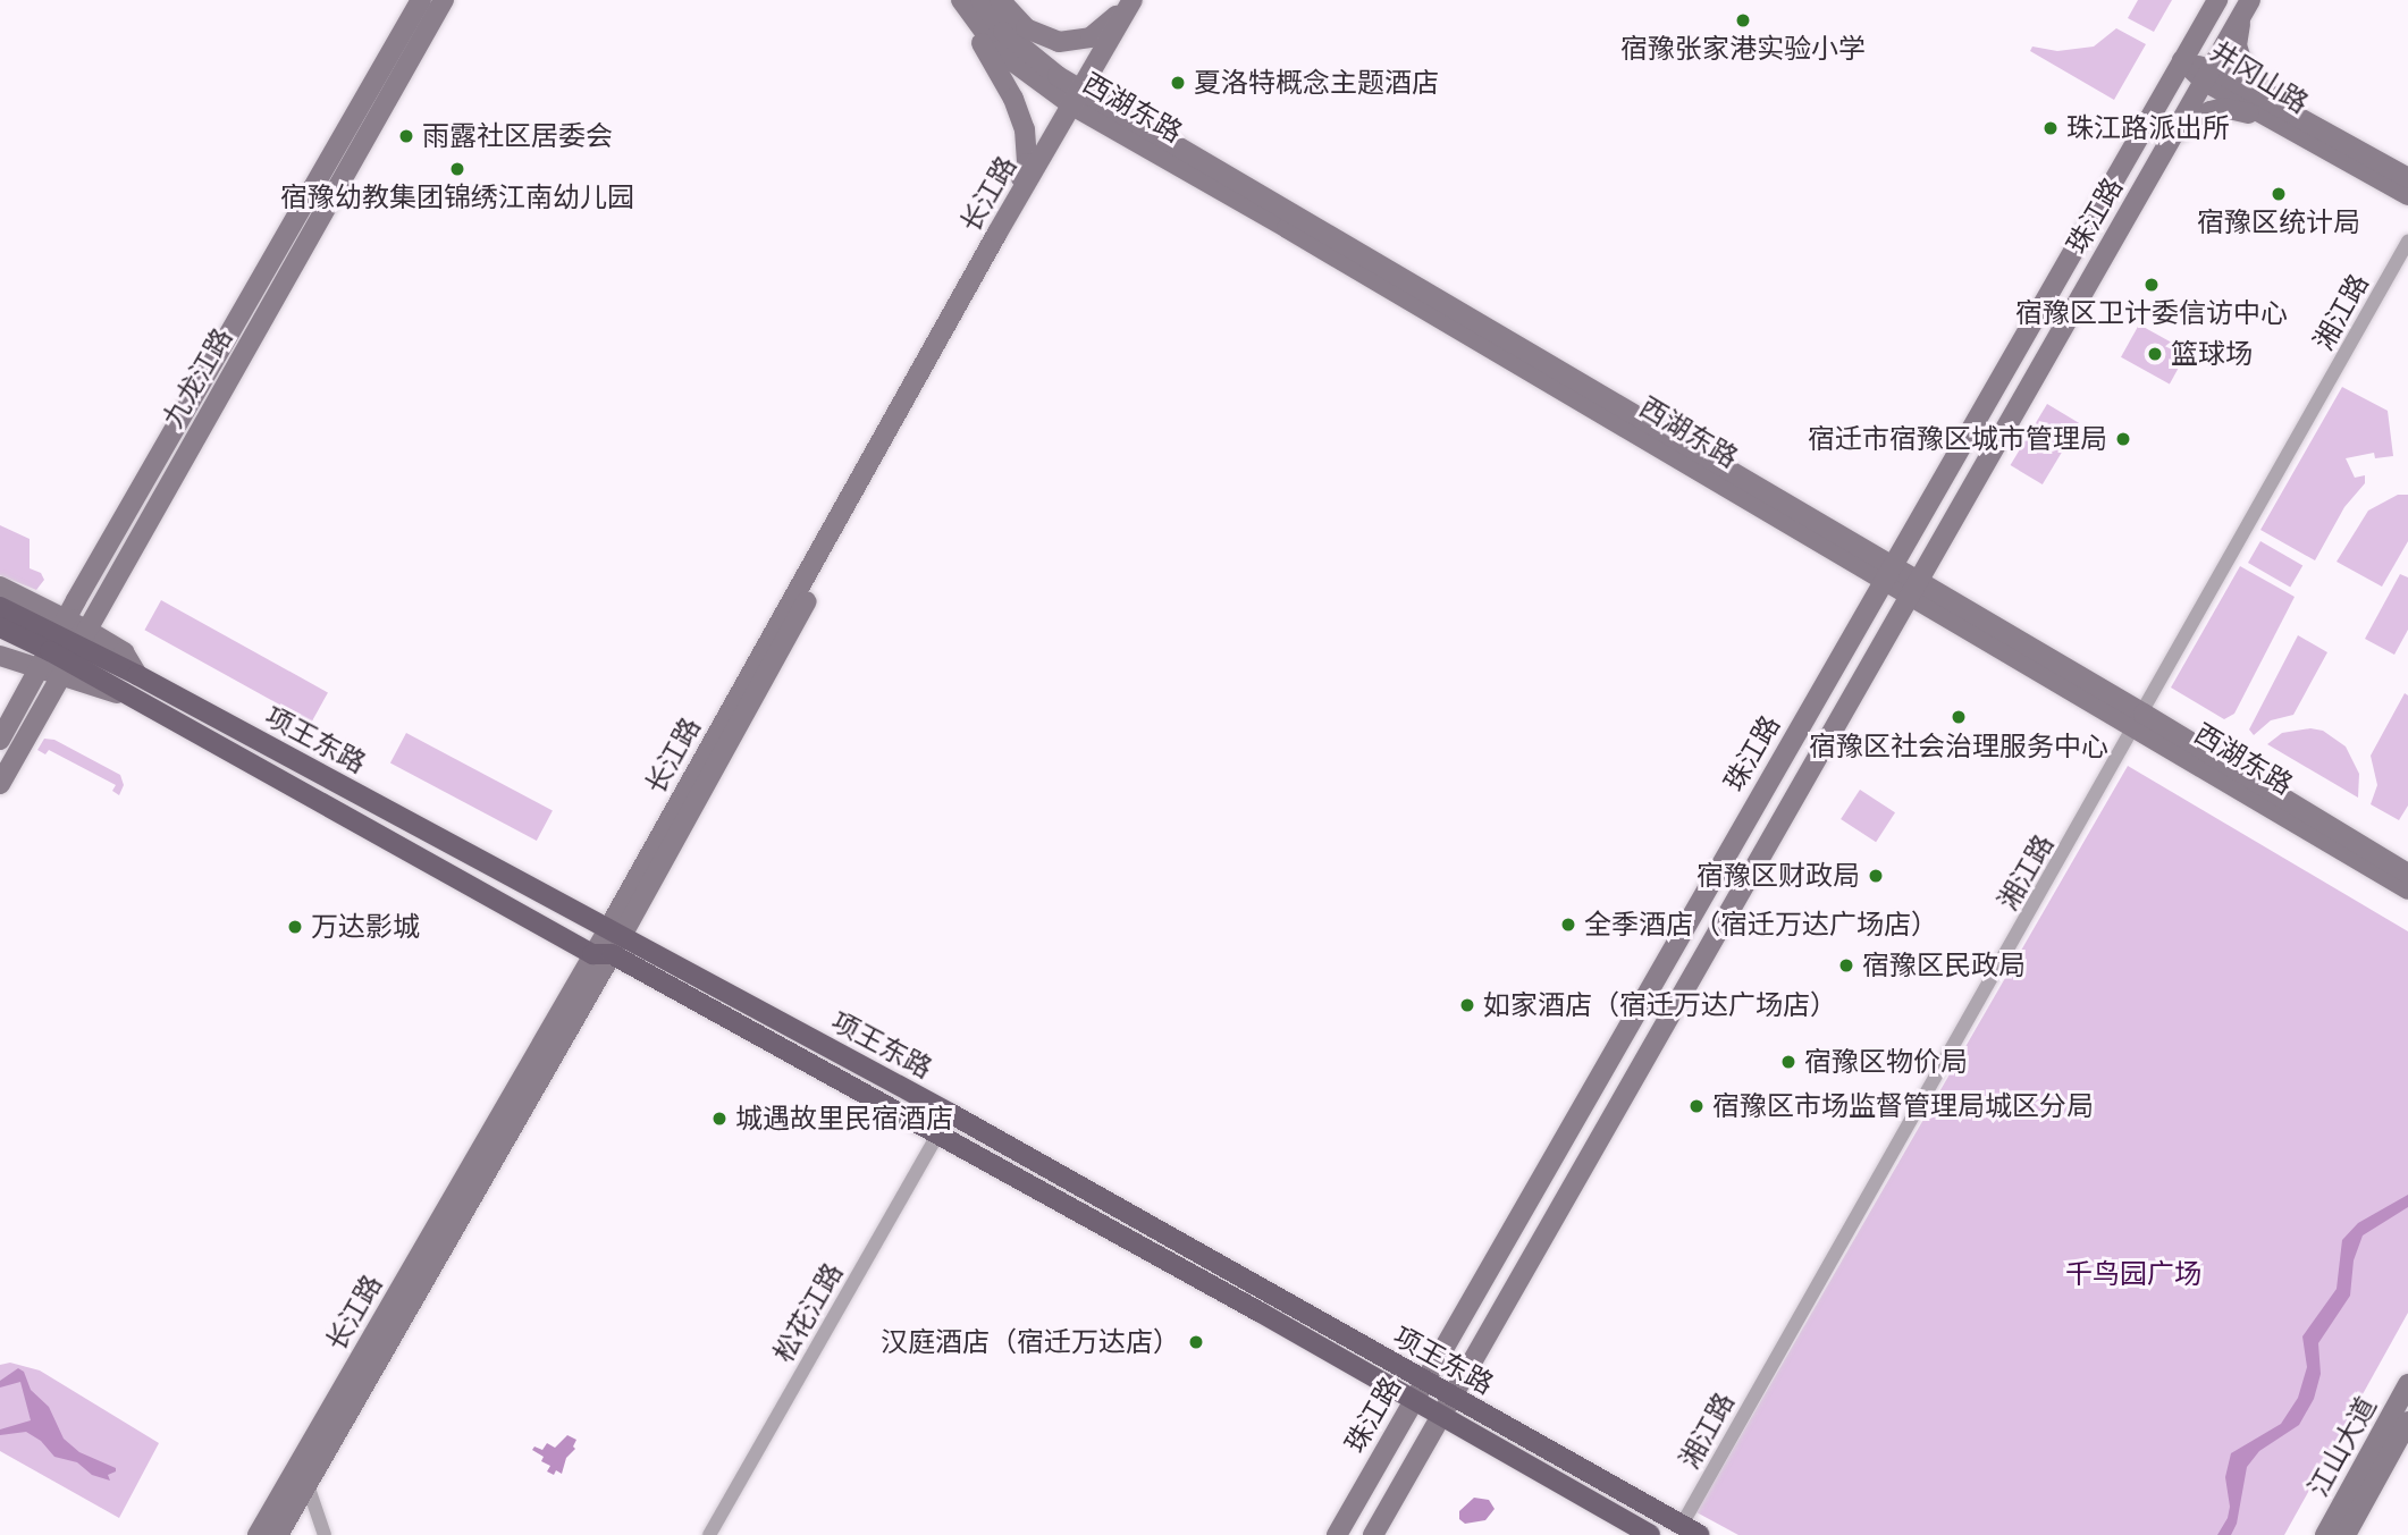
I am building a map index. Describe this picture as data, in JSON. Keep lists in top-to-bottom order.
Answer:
{
  "streets": {
    "main road": ["项王东路"],
    "street": [
      "井冈山路",
      "西湖东路",
      "长江路",
      "珠江路",
      "湘江路",
      "九龙江路",
      "松花江路",
      "江山大道"
    ]
  },
  "crossings": [
    ["井冈山路", "珠江路"],
    ["西湖东路", "长江路"],
    ["西湖东路", "珠江路"],
    ["西湖东路", "湘江路"],
    ["长江路", "项王东路"],
    ["珠江路", "项王东路"],
    ["湘江路", "项王东路"],
    ["九龙江路", "项王东路"],
    ["项王东路", "松花江路"]
  ],
  "parks": ["千鸟园广场"],
  "places": [
    "宿豫张家港实验小学",
    "夏洛特概念主题酒店",
    "珠江路派出所",
    "雨露社区居委会",
    "宿豫幼教集团锦绣江南幼儿园",
    "宿豫区统计局",
    "宿豫区卫计委信访中心",
    "篮球场",
    "宿迁市宿豫区城市管理局",
    "宿豫区社会治理服务中心",
    "宿豫区财政局",
    "全季酒店（宿迁万达广场店）",
    "万达影城",
    "宿豫区民政局",
    "如家酒店（宿迁万达广场店）",
    "宿豫区物价局",
    "宿豫区市场监督管理局城区分局",
    "城遇故里民宿酒店",
    "汉庭酒店（宿迁万达店）"
  ]
}
